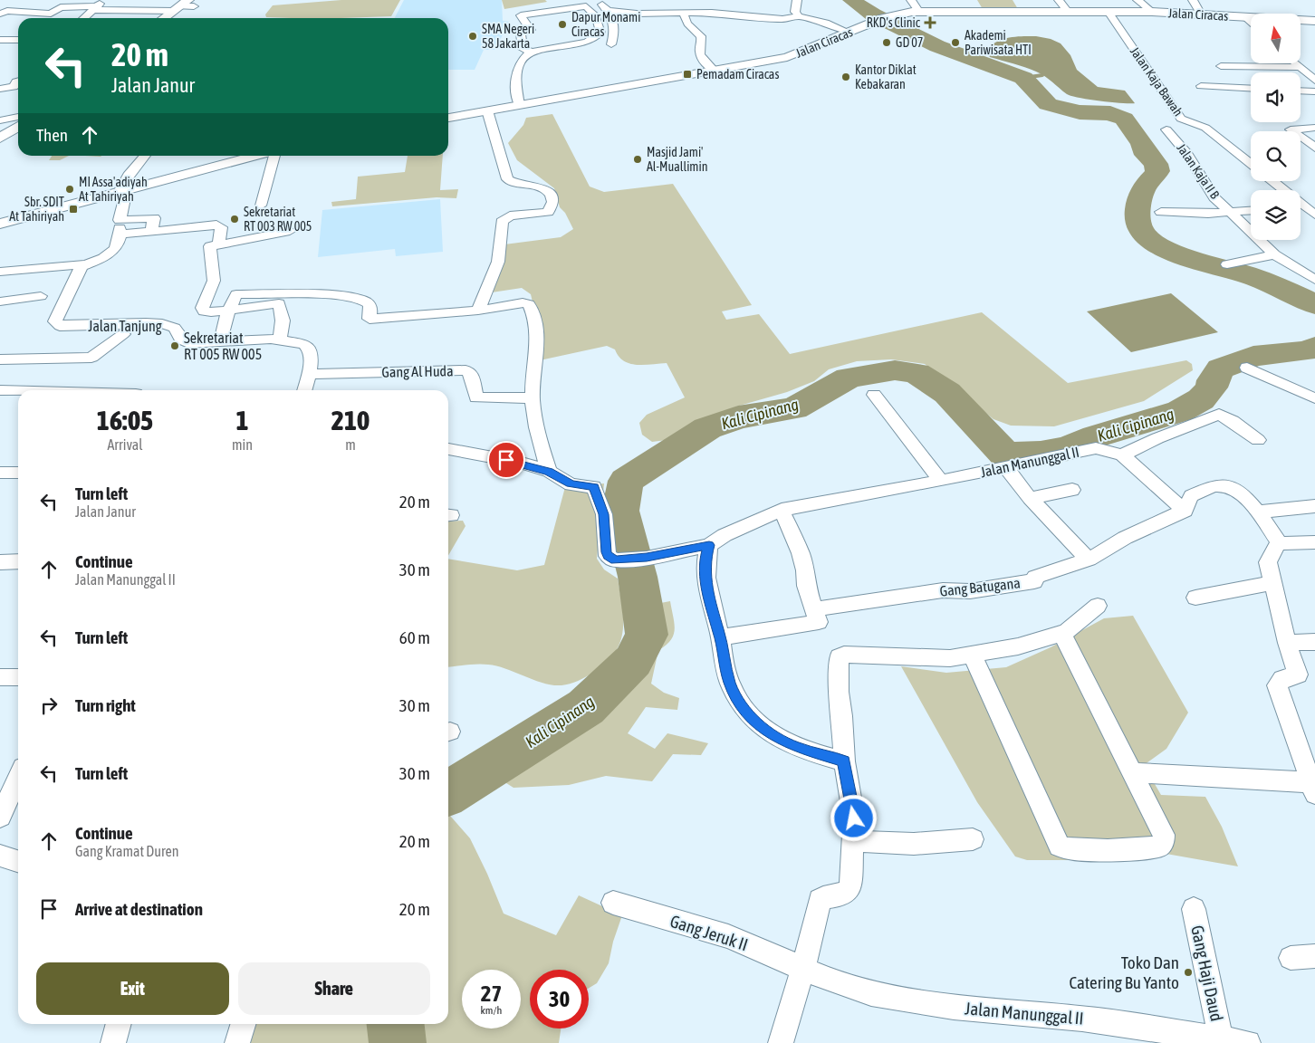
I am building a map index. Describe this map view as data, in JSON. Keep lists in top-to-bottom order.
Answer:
{
  "streets": {
    "street": [
      "Jalan Ciracas",
      "Jalan Kaja Bawah",
      "Jalan Kaja II B",
      "Jalan Tanjung",
      "Gang Al Huda",
      "Jalan Manunggal II",
      "Gang Batugana",
      "Gang Jeruk II",
      "Gang Haji Daud"
    ]
  },
  "crossings": [
    ["Jalan Ciracas", "Jalan Kaja Bawah"],
    ["Jalan Tanjung", "Gang Al Huda"],
    ["Jalan Manunggal II", "Gang Batugana"],
    ["Jalan Manunggal II", "Gang Jeruk II"],
    ["Jalan Manunggal II", "Gang Haji Daud"]
  ],
  "water": ["Kali Cipinang"],
  "places": {
    "health": ["RKD's Clinic"],
    "other": [
      "Dapur Monami Ciracas",
      "SMA Negeri 58 Jakarta",
      "GD 07",
      "Akademi Pariwisata HTI",
      "Kantor Diklat Kebakaran",
      "Masjid Jami' Al-Muallimin",
      "MI Assa'adiyah At Tahiriyah",
      "Sekretariat RT 003 RW 005",
      "Sekretariat RT 005 RW 005",
      "Toko Dan Catering Bu Yanto"
    ],
    "transit": ["Pemadam Ciracas", "Sbr. SDIT At Tahiriyah"]
  },
  "north": "top",
  "page": {
    "turn": ["20 m", "Jalan Janur"],
    "then": "Then",
    "eta": [
      "16:05",
      "Arrival",
      "1",
      "min",
      "210",
      "m"
    ],
    "list": [
      {
        "name": "Turn left",
        "note": "Jalan Janur",
        "value": "20 m"
      },
      {
        "name": "Continue",
        "note": "Jalan Manunggal II",
        "value": "30 m"
      },
      {
        "name": "Turn left",
        "value": "60 m"
      },
      {
        "name": "Turn right",
        "value": "30 m"
      },
      {
        "name": "Turn left",
        "value": "30 m"
      },
      {
        "name": "Continue",
        "note": "Gang Kramat Duren",
        "value": "20 m"
      },
      {
        "name": "Arrive at destination",
        "value": "20 m"
      }
    ],
    "buttons": ["Exit", "Share"],
    "speed": "27 km/h",
    "limit": "30"
  }
}
